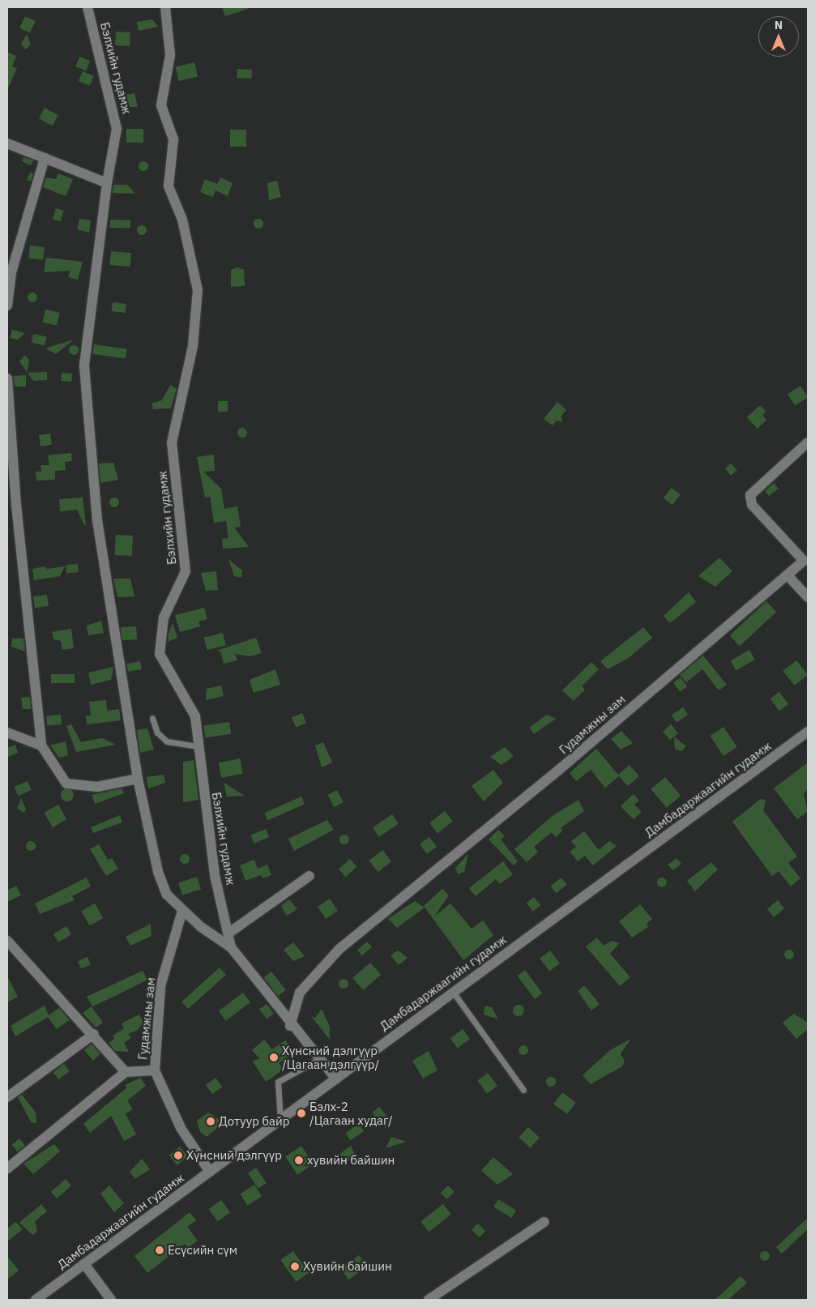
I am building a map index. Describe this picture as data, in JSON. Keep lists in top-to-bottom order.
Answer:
{
  "streets": {
    "street": ["Бэлхийн гудамж", "Гудамжны зам", "Дамбадаржаагийн гудамж"]
  },
  "crossings": [
    ["Бэлхийн гудамж", "Гудамжны зам"],
    ["Бэлхийн гудамж", "Дамбадаржаагийн гудамж"],
    ["Гудамжны зам", "Дамбадаржаагийн гудамж"]
  ],
  "places": [
    "Хүнсний дэлгүүр /Цагаан дэлгүүр/",
    "Бэлх-2 /Цагаан худаг/",
    "Дотуур байр",
    "Хүнсний дэлгүүр",
    "хувийн байшин",
    "Есүсийн сүм",
    "Хувийн байшин"
  ],
  "north": "top"
}
